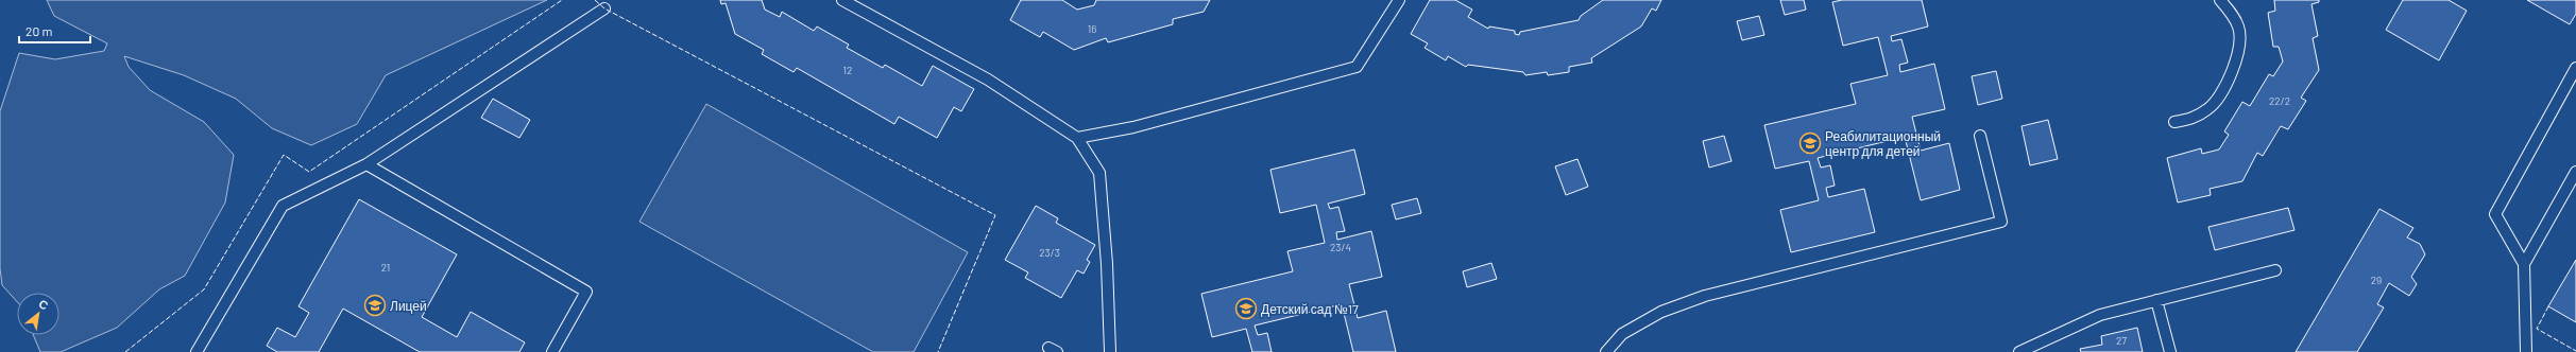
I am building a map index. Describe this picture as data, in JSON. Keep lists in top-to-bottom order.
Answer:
{
  "places": {
    "school or university": ["Реабилитационный центр для детей", "Лицей", "Детский сад №17"]
  },
  "house_numbers": [
    "16",
    "12",
    "22/2",
    "23/4",
    "23/3",
    "21",
    "29",
    "27"
  ],
  "scale_bar": "20 m",
  "north": "top right"
}
